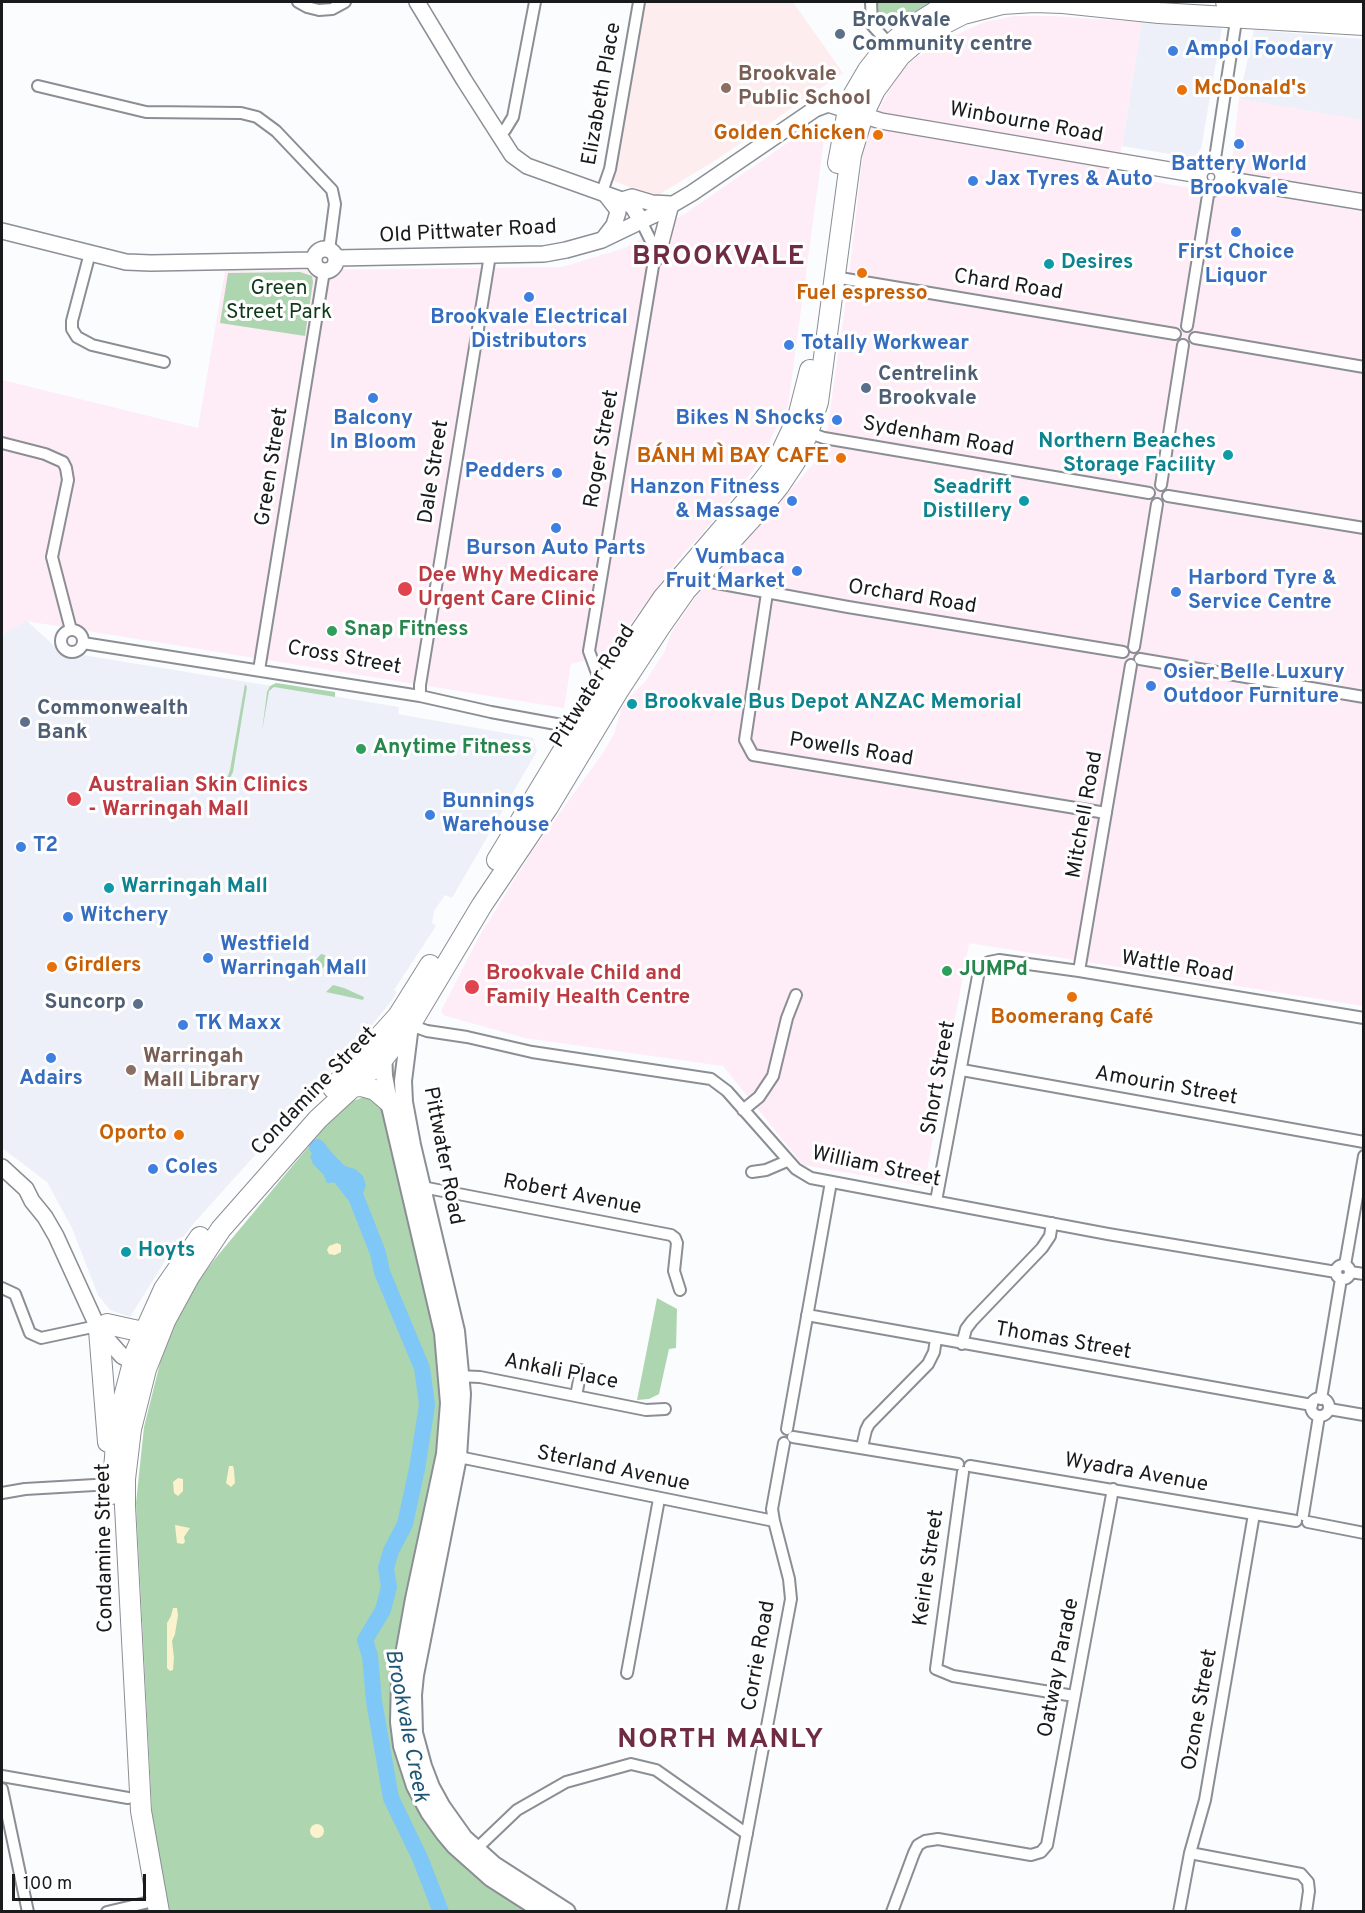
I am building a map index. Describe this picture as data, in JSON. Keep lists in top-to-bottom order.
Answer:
{
  "streets": {
    "highway": ["Pittwater Road", "Condamine Street"],
    "main road": ["Winbourne Road", "Old Pittwater Road"],
    "street": [
      "Elizabeth Place",
      "Chard Road",
      "Sydenham Road",
      "Roger Street",
      "Green Street",
      "Dale Street",
      "Orchard Road",
      "Cross Street",
      "Powells Road",
      "Mitchell Road",
      "Wattle Road",
      "Short Street",
      "Amourin Street",
      "William Street",
      "Robert Avenue",
      "Thomas Street",
      "Ankali Place",
      "Sterland Avenue",
      "Wyadra Avenue",
      "Keirle Street",
      "Corrie Road",
      "Oatway Parade",
      "Ozone Street"
    ]
  },
  "crossings": [
    ["Winbourne Road", "Old Pittwater Road"],
    ["Winbourne Road", "Pittwater Road"],
    ["Old Pittwater Road", "Roger Street"],
    ["Old Pittwater Road", "Dale Street"],
    ["Old Pittwater Road", "Pittwater Road"],
    ["Chard Road", "Pittwater Road"],
    ["Sydenham Road", "Pittwater Road"],
    ["Roger Street", "Pittwater Road"],
    ["Green Street", "Cross Street"],
    ["Dale Street", "Cross Street"],
    ["Orchard Road", "Pittwater Road"],
    ["Orchard Road", "Powells Road"],
    ["Orchard Road", "Mitchell Road"],
    ["Cross Street", "Pittwater Road"],
    ["Pittwater Road", "Condamine Street"],
    ["Pittwater Road", "William Street"],
    ["Pittwater Road", "Robert Avenue"],
    ["Pittwater Road", "Ankali Place"],
    ["Pittwater Road", "Sterland Avenue"],
    ["Powells Road", "Mitchell Road"],
    ["Mitchell Road", "Wattle Road"],
    ["Wattle Road", "Short Street"],
    ["Short Street", "Amourin Street"],
    ["Short Street", "William Street"],
    ["Condamine Street", "William Street"],
    ["William Street", "Corrie Road"],
    ["Thomas Street", "Corrie Road"],
    ["Sterland Avenue", "Corrie Road"],
    ["Wyadra Avenue", "Keirle Street"],
    ["Wyadra Avenue", "Corrie Road"],
    ["Wyadra Avenue", "Oatway Parade"],
    ["Wyadra Avenue", "Ozone Street"],
    ["Keirle Street", "Oatway Parade"]
  ],
  "districts": ["BROOKVALE", "NORTH MANLY"],
  "water": ["Brookvale Creek"],
  "parks": ["Green Street Park"],
  "places": [
    "Brookvale Community centre",
    "Ampol Foodary",
    "Brookvale Public School",
    "McDonald's",
    "Golden Chicken",
    "Battery World Brookvale",
    "Jax Tyres & Auto",
    "First Choice Liquor",
    "Desires",
    "Fuel espresso",
    "Brookvale Electrical Distributors",
    "Totally Workwear",
    "Centrelink Brookvale",
    "Balcony In Bloom",
    "Bikes N Shocks",
    "Northern Beaches Storage Facility",
    "BÁNH MÌ BAY CAFE",
    "Pedders",
    "Hanzon Fitness & Massage",
    "Seadrift Distillery",
    "Burson Auto Parts",
    "Vumbaca Fruit Market",
    "Dee Why Medicare Urgent Care Clinic",
    "Harbord Tyre & Service Centre",
    "Snap Fitness",
    "Osier Belle Luxury Outdoor Furniture",
    "Brookvale Bus Depot ANZAC Memorial",
    "Commonwealth Bank",
    "Anytime Fitness",
    "Australian Skin Clinics - Warringah Mall",
    "Bunnings Warehouse",
    "T2",
    "Warringah Mall",
    "Witchery",
    "Westfield Warringah Mall",
    "Girdlers",
    "JUMPd",
    "Brookvale Child and Family Health Centre",
    "Boomerang Café",
    "Suncorp",
    "TK Maxx",
    "Adairs",
    "Warringah Mall Library",
    "Oporto",
    "Coles",
    "Hoyts"
  ],
  "scale_bar": "100 m"
}
